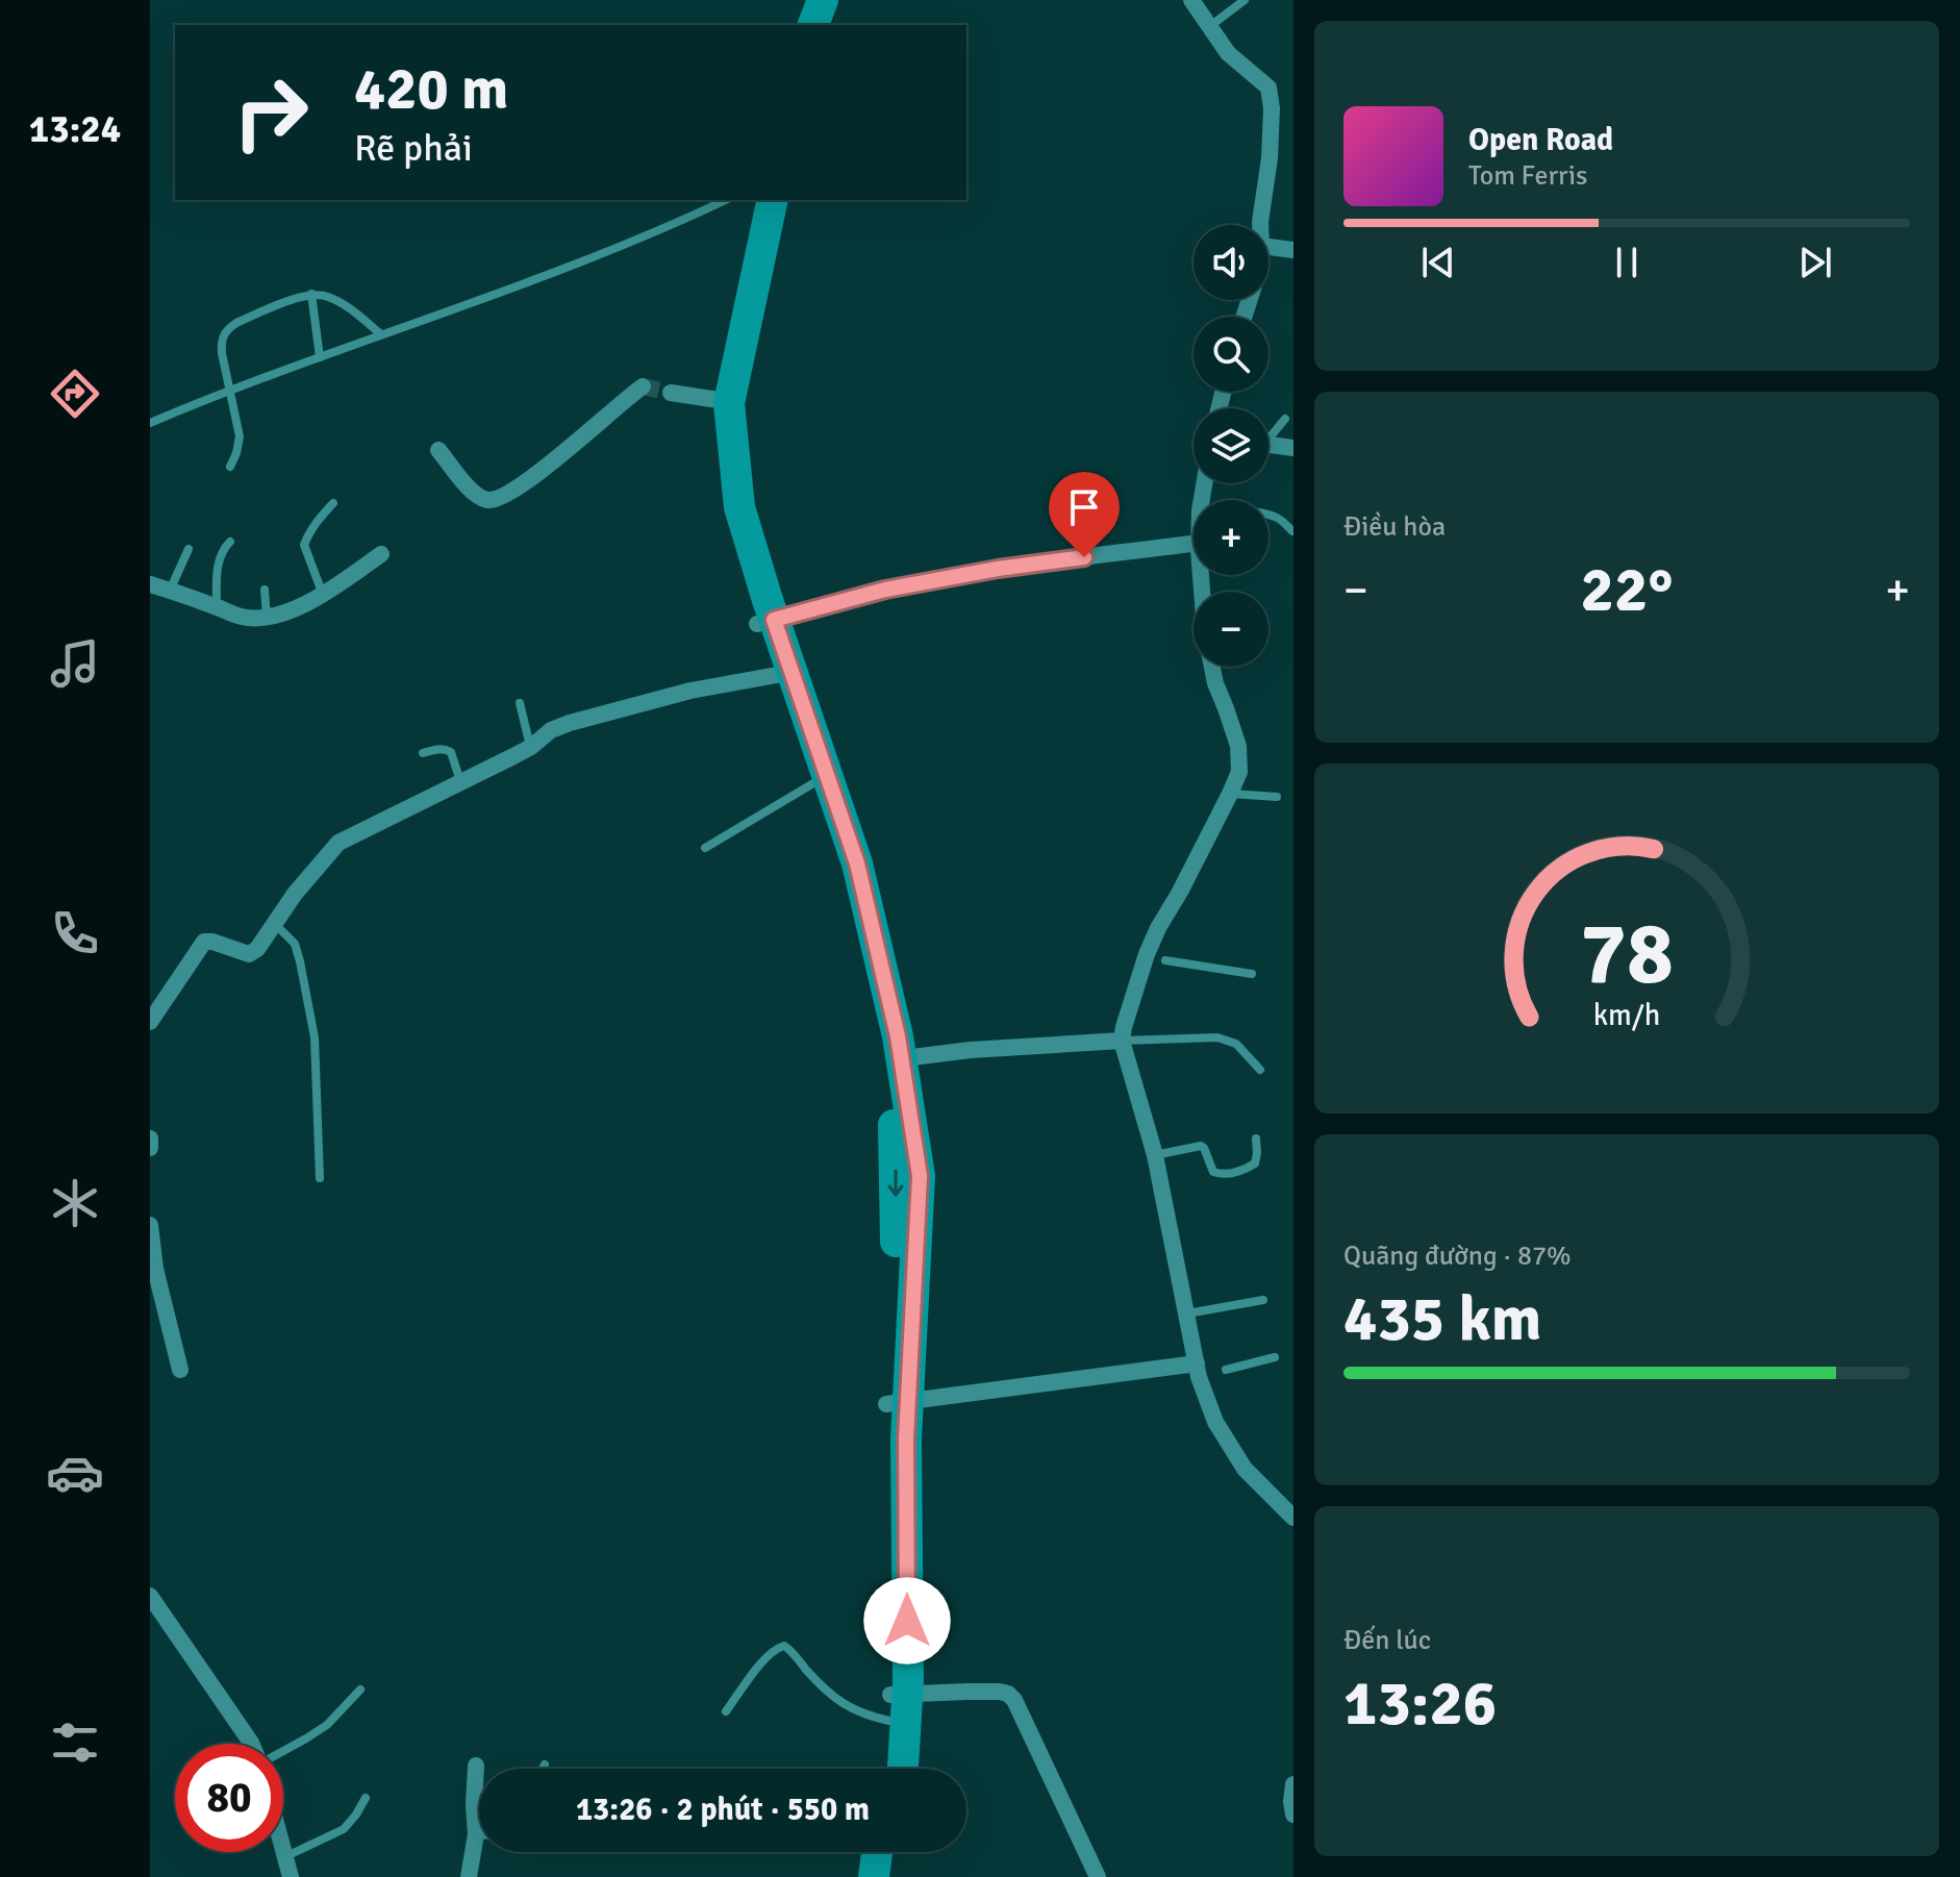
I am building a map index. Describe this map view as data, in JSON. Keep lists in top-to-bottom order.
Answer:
{
  "page": {
    "tabs": "13:24",
    "turn": ["420 m", "Rẽ phải"],
    "song": ["Open Road", "Tom Ferris"],
    "map_buttons": ["+", "−"],
    "tile": [
      "Điều hòa",
      ["Quãng đường · 87%", "435 km"],
      ["Đến lúc", "13:26"]
    ],
    "heat": ["−", "22°", "+"],
    "limit": "80",
    "trip": "13:26 · 2 phút · 550 m",
    "gauge": ["78", "km/h"]
  }
}
